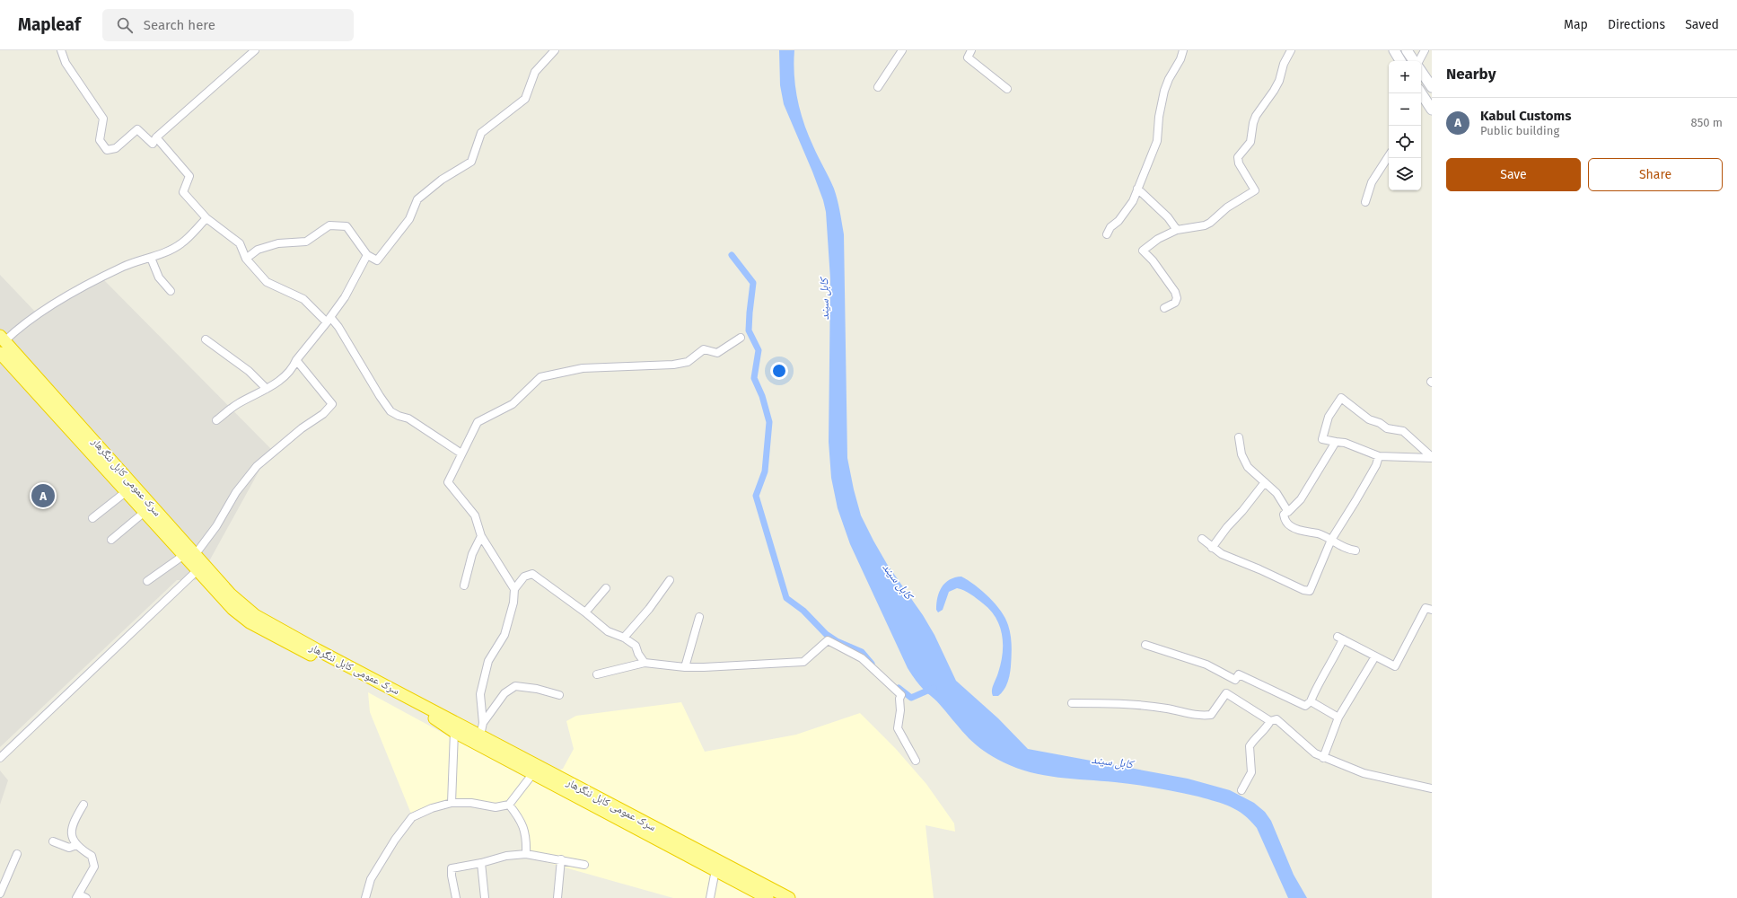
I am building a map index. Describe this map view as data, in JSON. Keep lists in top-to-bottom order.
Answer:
{
  "streets": {
    "highway": ["سرک عمومی کابل ننگرهار"]
  },
  "water": ["کابل سيند"],
  "page": {
    "header": "Mapleaf",
    "search": "Search here",
    "nav": ["Map", "Directions", "Saved"],
    "heading": "Nearby",
    "map_buttons": ["+", "−"],
    "list": [
      {
        "mark": "A",
        "name": "Kabul Customs",
        "note": "Public building",
        "value": "850 m"
      }
    ],
    "buttons": ["Save", "Share"],
    "pins": "A"
  }
}
